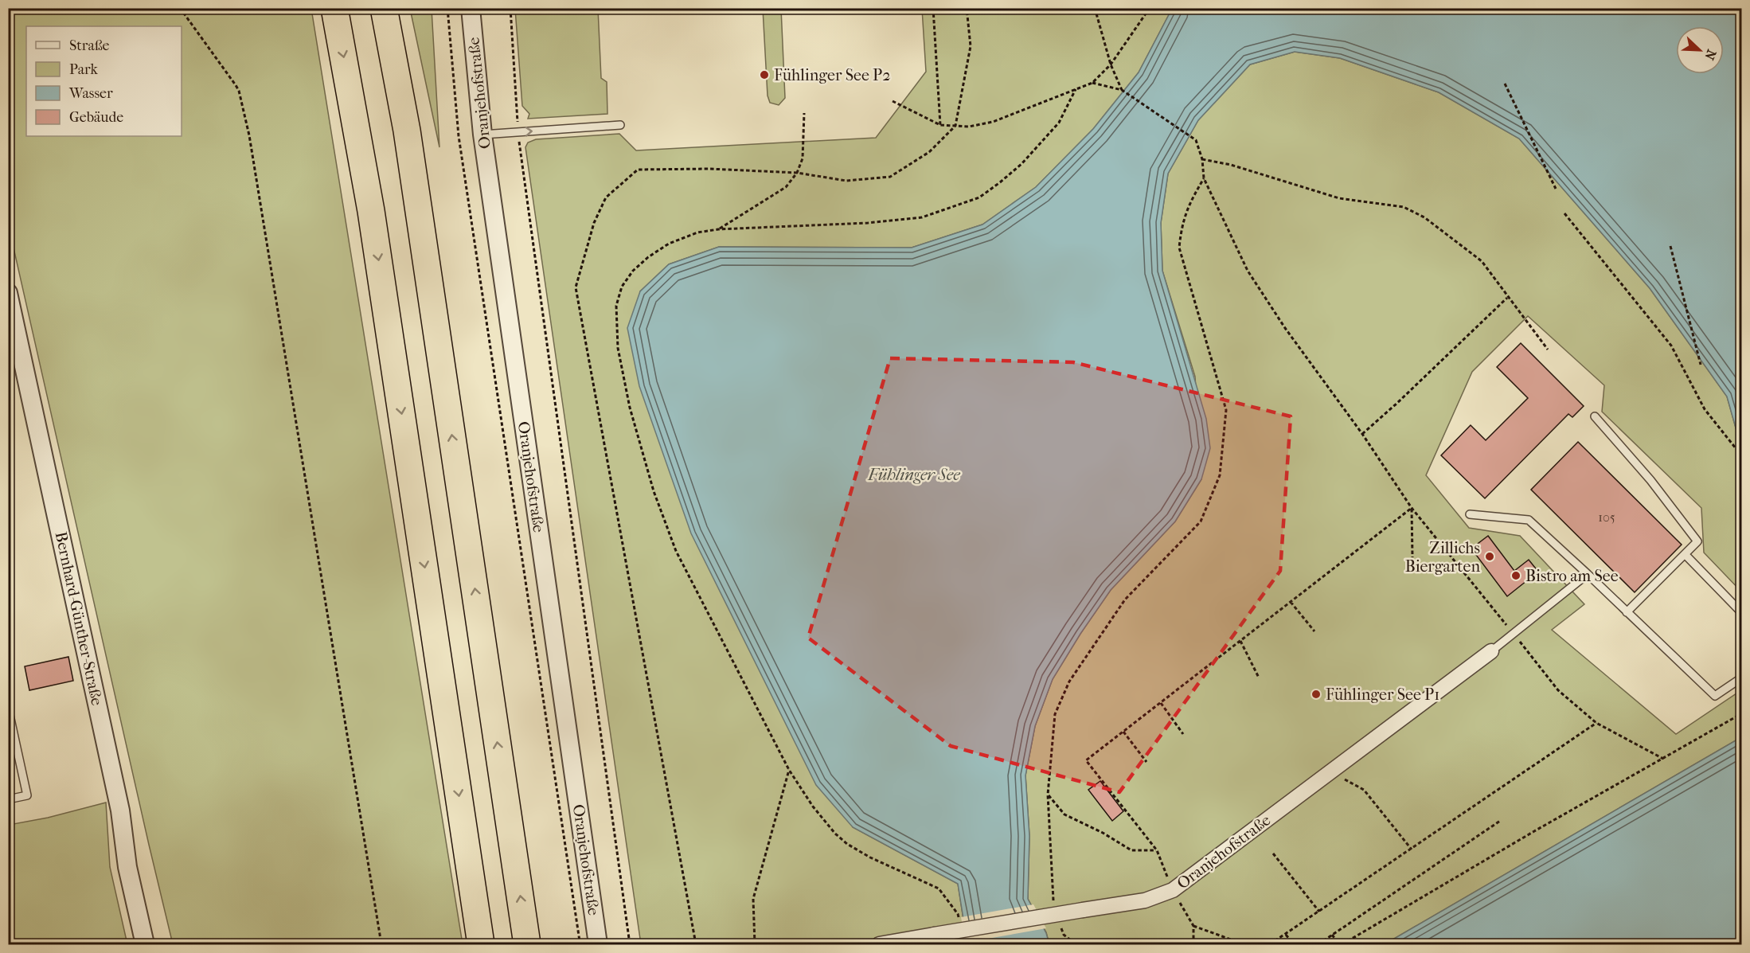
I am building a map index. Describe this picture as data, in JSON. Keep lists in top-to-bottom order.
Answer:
{
  "streets": {
    "street": ["Oranjehofstraße", "Bernhard-Günther-Straße"]
  },
  "water": ["Fühlinger See"],
  "places": [
    "Fühlinger See P2",
    "Zillichs Biergarten",
    "Bistro am See",
    "Fühlinger See P1"
  ],
  "house_numbers": ["105"],
  "legend": [
    "Straße",
    "Park",
    "Wasser",
    "Gebäude"
  ],
  "north": "bottom right"
}
